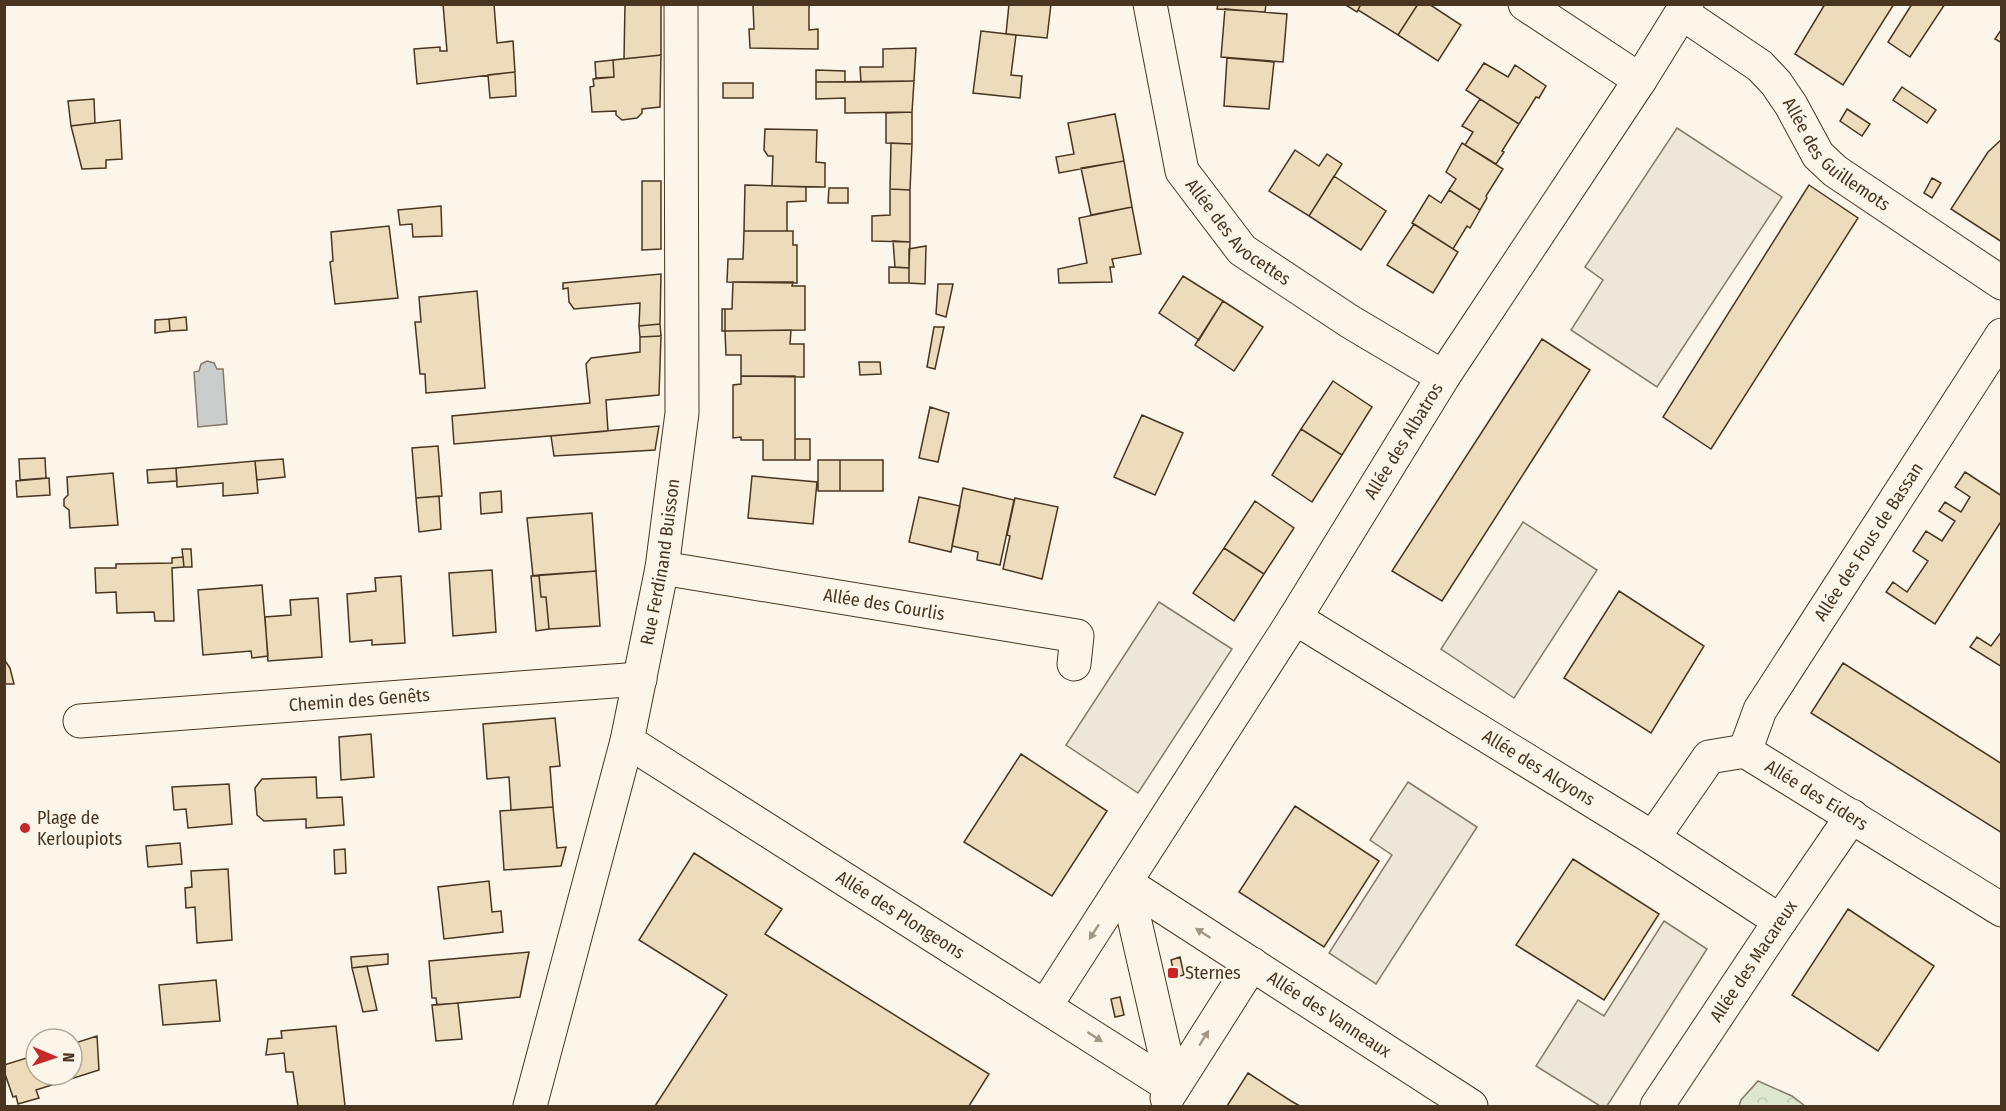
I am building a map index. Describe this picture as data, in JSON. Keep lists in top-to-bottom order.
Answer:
{
  "streets": {
    "street": [
      "Allée des Guillemots",
      "Allée des Avocettes",
      "Allée des Albatros",
      "Allée des Fous de Bassan",
      "Rue Ferdinand Buisson",
      "Allée des Courlis",
      "Chemin des Genêts",
      "Allée des Alcyons",
      "Allée des Eiders",
      "Allée des Plongeons",
      "Allée des Macareux",
      "Allée des Vanneaux"
    ]
  },
  "crossings": [
    ["Allée des Guillemots", "Allée des Albatros"],
    ["Allée des Avocettes", "Allée des Albatros"],
    ["Allée des Albatros", "Allée des Alcyons"],
    ["Allée des Albatros", "Allée des Plongeons"],
    ["Allée des Albatros", "Allée des Vanneaux"],
    ["Allée des Fous de Bassan", "Allée des Eiders"],
    ["Rue Ferdinand Buisson", "Allée des Courlis"],
    ["Rue Ferdinand Buisson", "Chemin des Genêts"],
    ["Rue Ferdinand Buisson", "Allée des Plongeons"],
    ["Allée des Alcyons", "Allée des Eiders"],
    ["Allée des Alcyons", "Allée des Macareux"],
    ["Allée des Eiders", "Allée des Macareux"]
  ],
  "one_way": ["Allée des Vanneaux"],
  "places": {
    "other": ["Plage de Kerloupiots"],
    "transit": ["Sternes"]
  },
  "north": "right"
}
